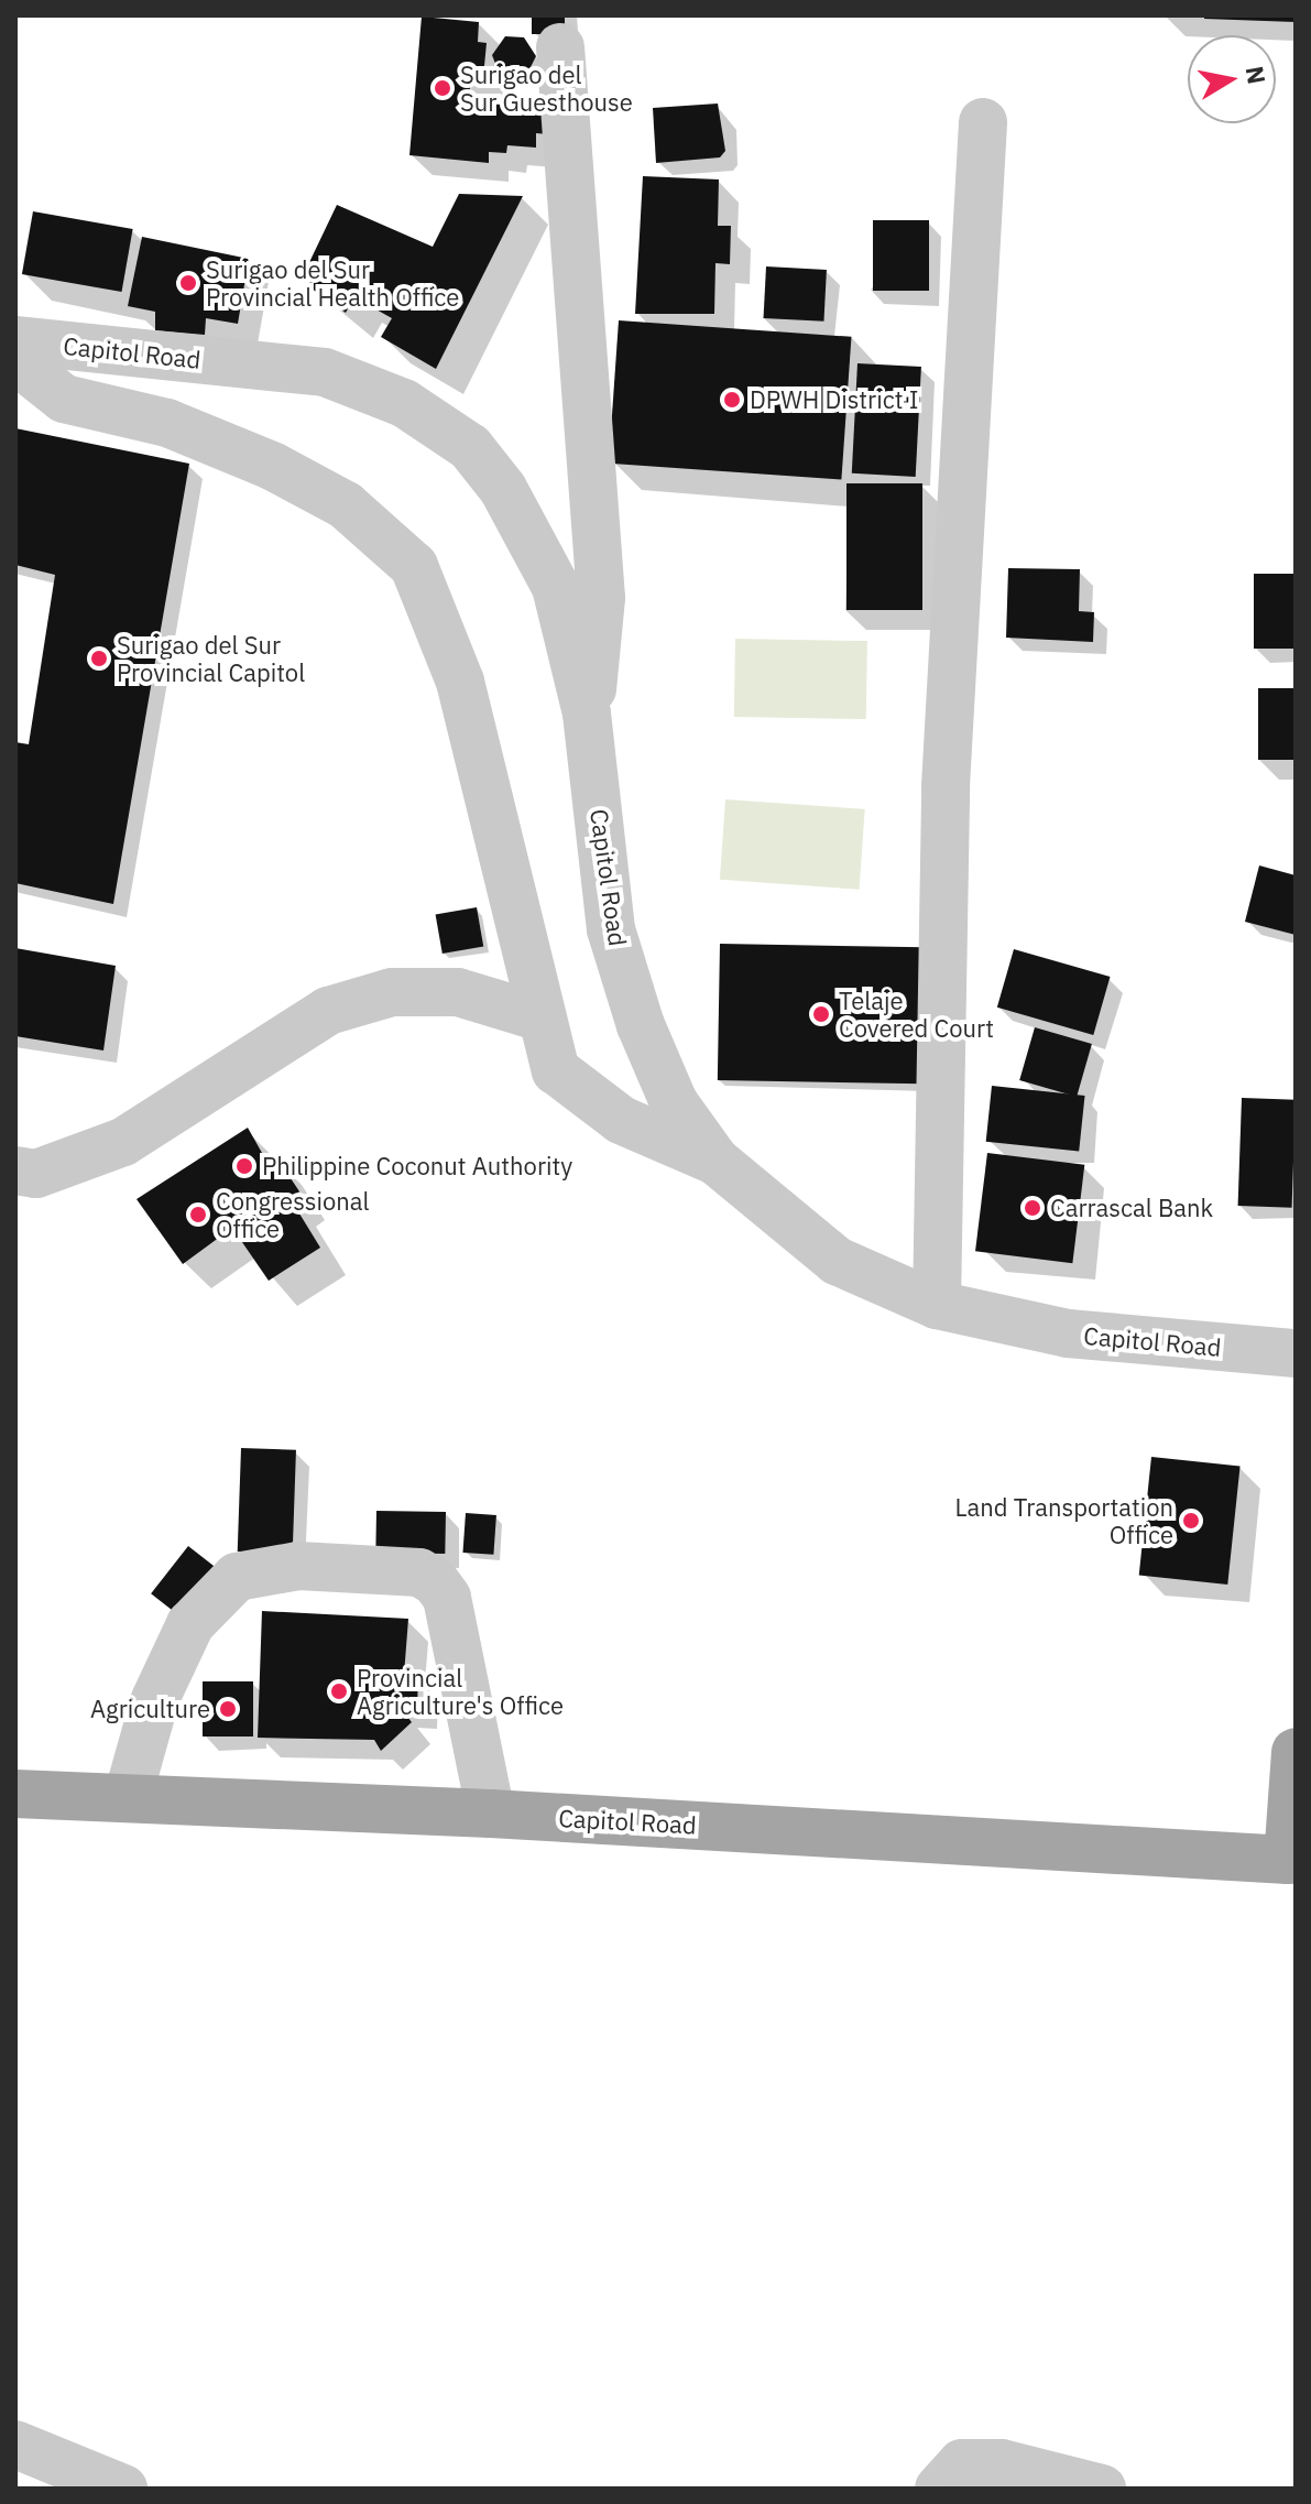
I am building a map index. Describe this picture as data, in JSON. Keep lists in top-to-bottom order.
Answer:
{
  "streets": {
    "main road": ["Capitol Road"]
  },
  "places": [
    "Surigao del Sur Guesthouse",
    "Surigao del Sur Provincial Health Office",
    "DPWH District I",
    "Surigao del Sur Provincial Capitol",
    "Telaje Covered Court",
    "Philippine Coconut Authority",
    "Carrascal Bank",
    "Congressional Office",
    "Land Transportation Office",
    "Provincial Agriculture's Office",
    "Agriculture"
  ],
  "north": "right"
}
